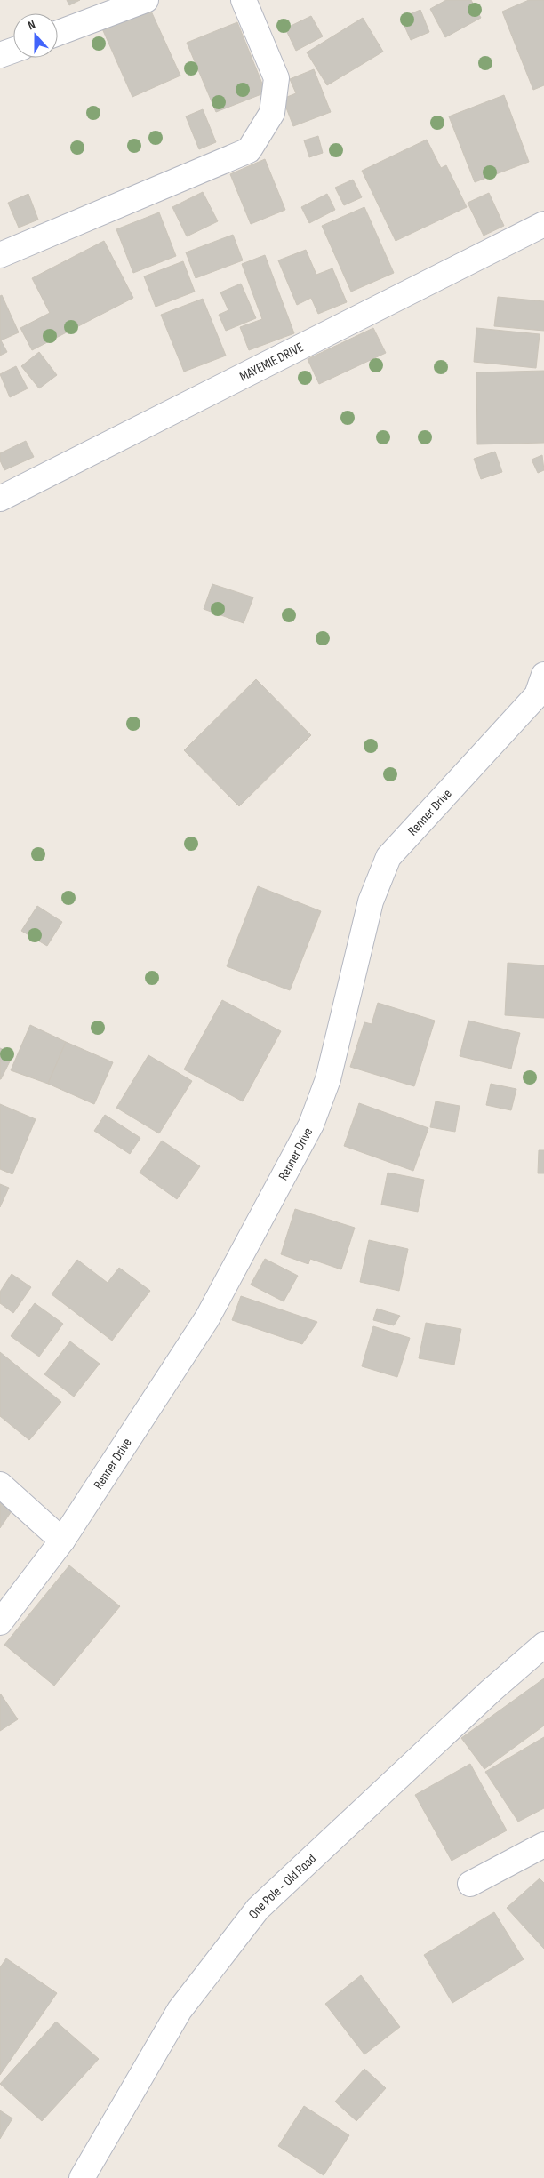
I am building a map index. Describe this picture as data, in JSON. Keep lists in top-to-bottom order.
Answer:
{
  "streets": {
    "street": ["MAYEMIE DRIVE", "Renner Drive", "One Pole - Old Road"]
  },
  "north": "top"
}
